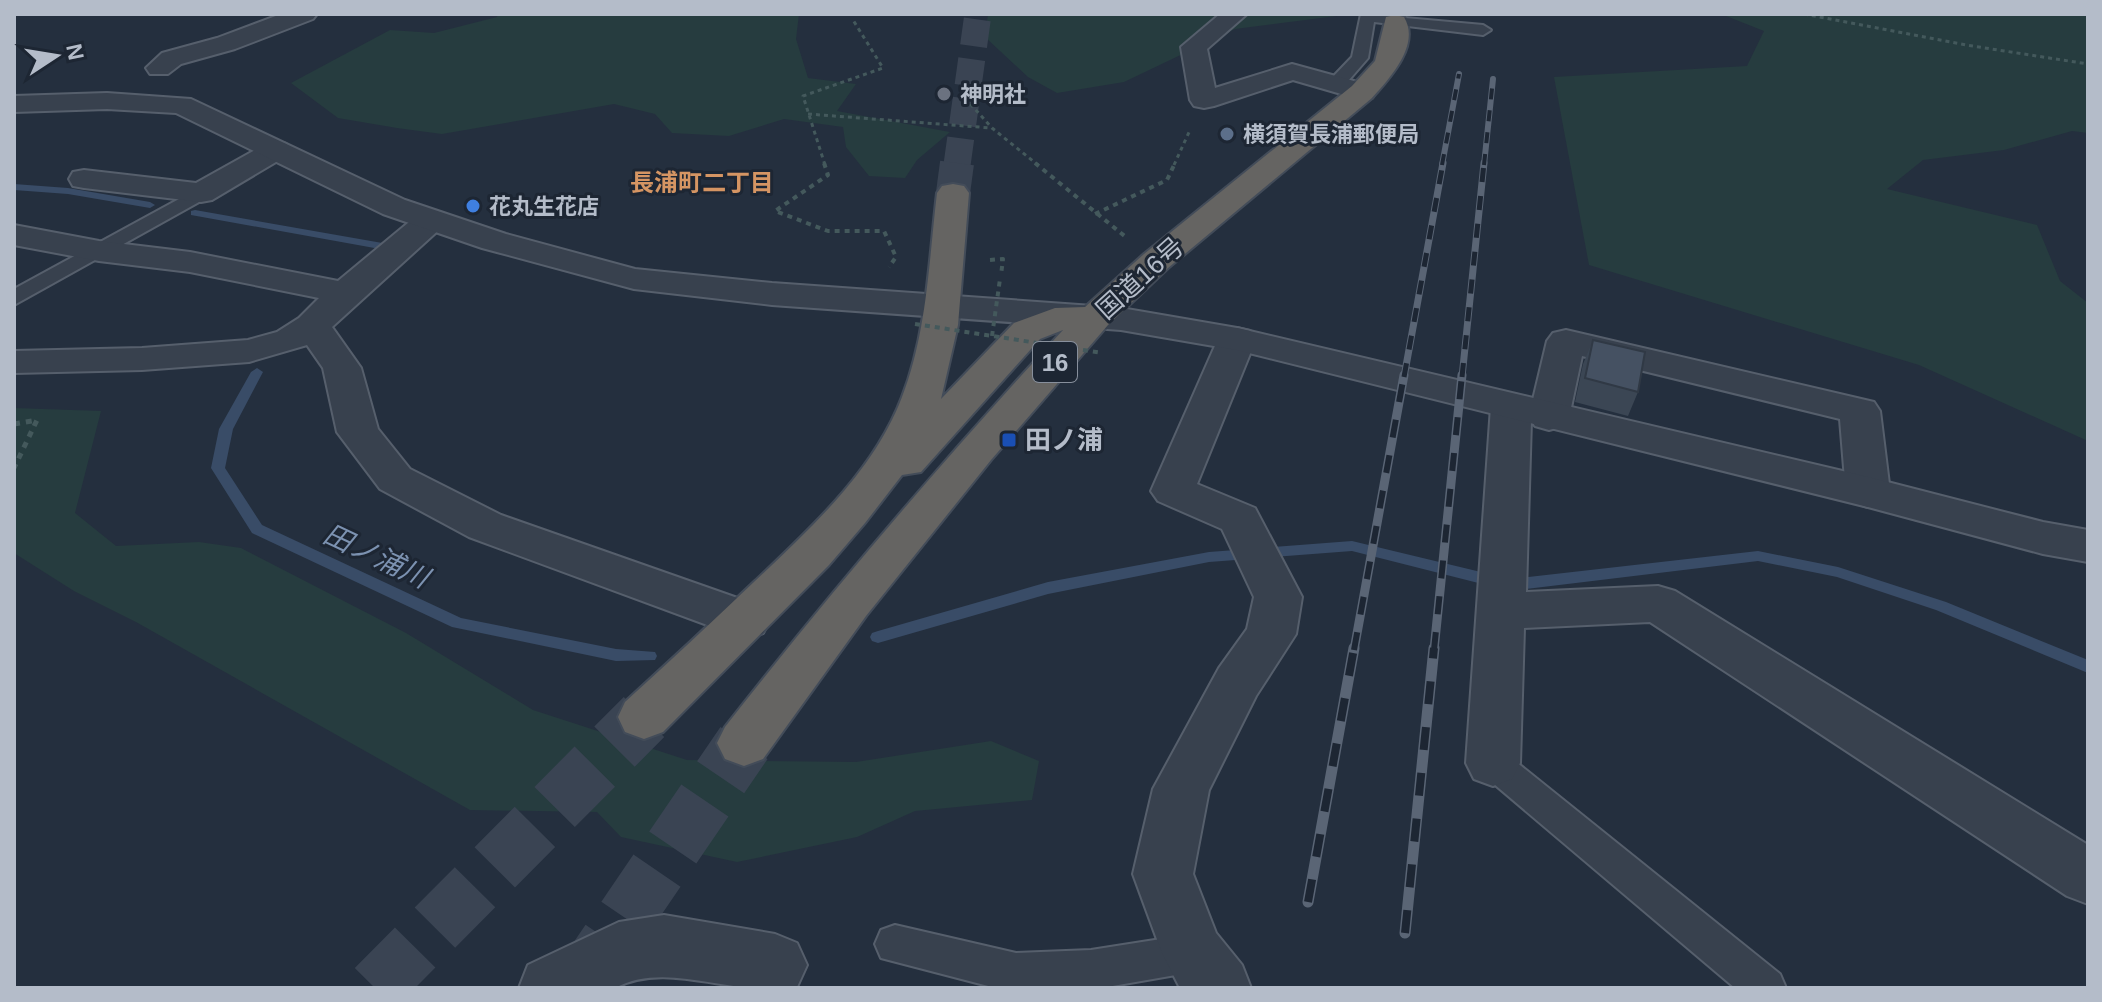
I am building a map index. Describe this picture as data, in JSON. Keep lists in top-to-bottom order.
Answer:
{
  "streets": {
    "highway": ["国道16号", "16"]
  },
  "crossings": [
    ["国道16号", "16"]
  ],
  "districts": ["長浦町二丁目"],
  "water": ["田ノ浦川"],
  "places": {
    "other": ["神明社", "横須賀長浦郵便局", "花丸生花店"],
    "transit": ["田ノ浦"]
  },
  "north": "right"
}
